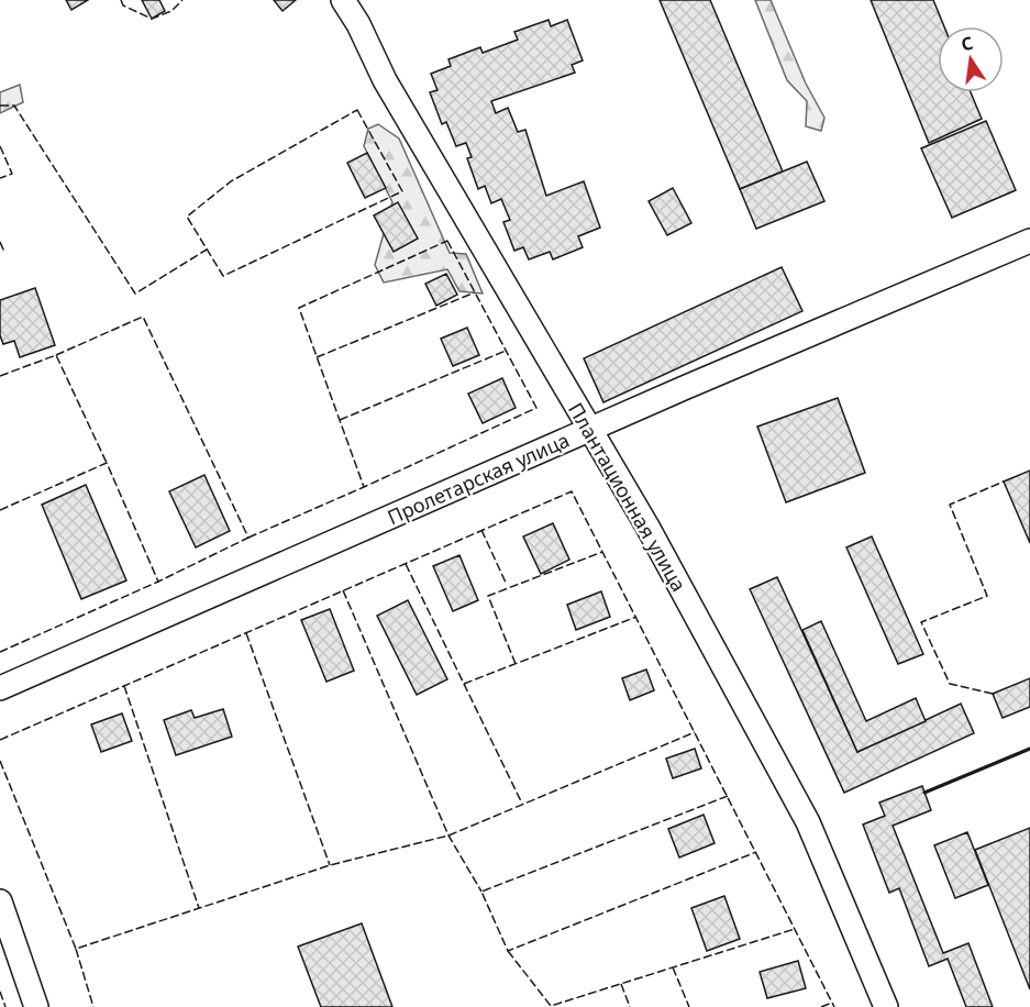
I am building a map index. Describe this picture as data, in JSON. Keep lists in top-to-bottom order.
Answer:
{
  "streets": {
    "street": ["Пролетарская улица", "Плантационная улица"]
  },
  "crossings": [
    ["Пролетарская улица", "Плантационная улица"]
  ],
  "north": "top"
}
